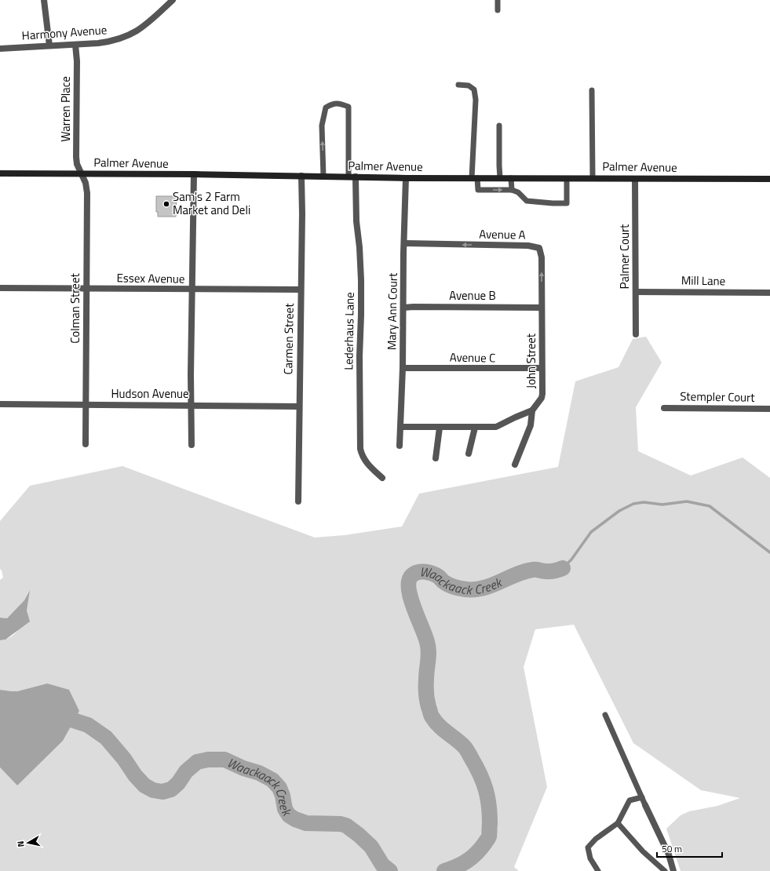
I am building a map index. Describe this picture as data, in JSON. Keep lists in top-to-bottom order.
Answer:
{
  "streets": {
    "street": [
      "Harmony Avenue",
      "Warren Place",
      "Palmer Avenue",
      "Avenue A",
      "Palmer Court",
      "Essex Avenue",
      "Mill Lane",
      "Avenue B",
      "Colman Street",
      "Mary Ann Court",
      "Lederhaus Lane",
      "Carmen Street",
      "Avenue C",
      "John Street",
      "Hudson Avenue",
      "Stempler Court"
    ]
  },
  "crossings": [
    ["Harmony Avenue", "Warren Place"],
    ["Warren Place", "Palmer Avenue"],
    ["Warren Place", "Colman Street"],
    ["Palmer Avenue", "Palmer Court"],
    ["Palmer Avenue", "Colman Street"],
    ["Palmer Avenue", "Mary Ann Court"],
    ["Palmer Avenue", "Lederhaus Lane"],
    ["Palmer Avenue", "Carmen Street"],
    ["Avenue A", "Avenue B"],
    ["Avenue A", "Mary Ann Court"],
    ["Avenue A", "John Street"],
    ["Palmer Court", "Mill Lane"],
    ["Essex Avenue", "Colman Street"],
    ["Essex Avenue", "Carmen Street"],
    ["Avenue B", "Mary Ann Court"],
    ["Avenue B", "John Street"],
    ["Colman Street", "Hudson Avenue"],
    ["Mary Ann Court", "Avenue C"],
    ["Carmen Street", "Hudson Avenue"],
    ["Avenue C", "John Street"]
  ],
  "water": ["Waackaack Creek"],
  "places": ["Sam's 2 Farm Market and Deli"],
  "scale_bar": "50 m",
  "north": "left"
}
